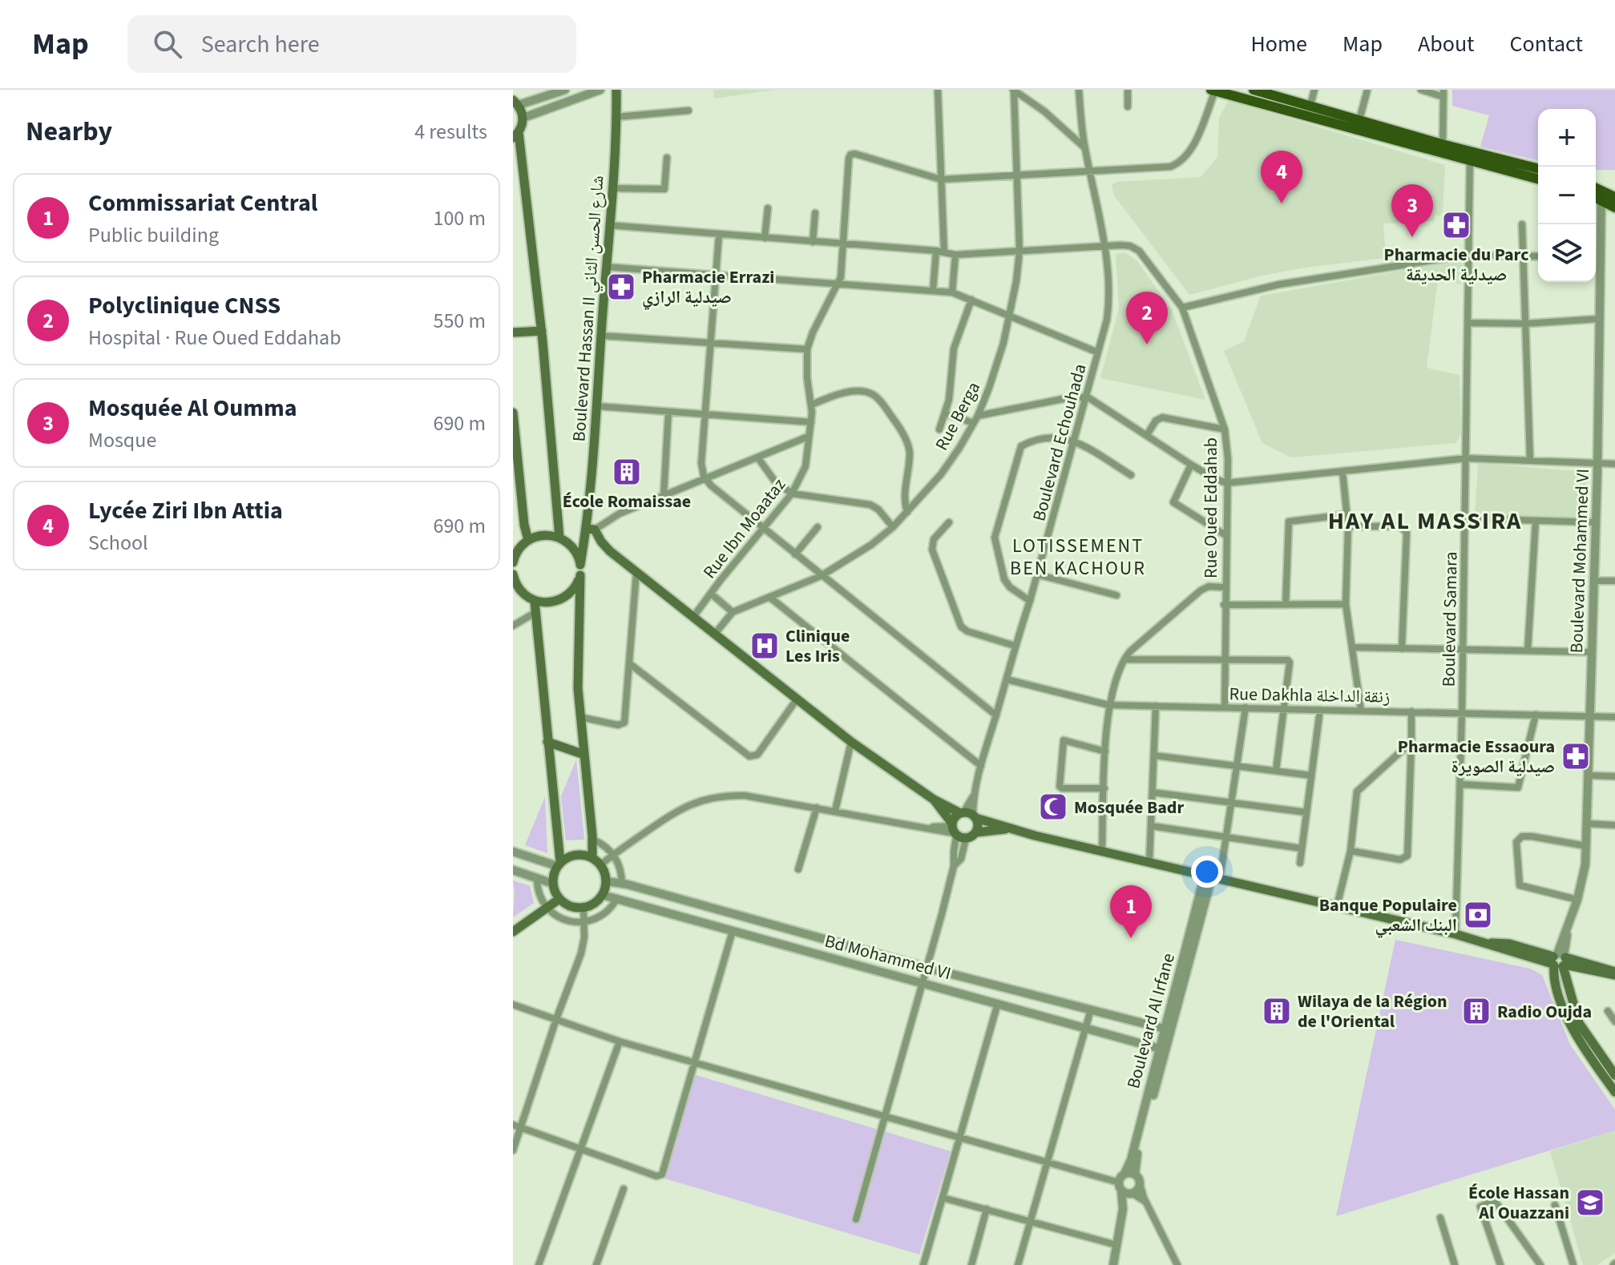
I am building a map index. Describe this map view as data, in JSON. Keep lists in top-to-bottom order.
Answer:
{
  "streets": {
    "main road": ["Boulevard Hassan II شارع الحسن الثاني", "Boulevard Mohammed VI"],
    "street": [
      "Rue Berga",
      "Boulevard Echouhada",
      "Rue Oued Eddahab",
      "Rue Ibn Moaataz",
      "Boulevard Samara",
      "Rue Dakhla زنقة الداخلة",
      "Bd Mohammed VI",
      "Boulevard Al Irfane"
    ]
  },
  "crossings": [
    ["Boulevard Hassan II شارع الحسن الثاني", "Rue Oued Eddahab"],
    ["Boulevard Hassan II شارع الحسن الثاني", "Bd Mohammed VI"],
    ["Rue Berga", "Rue Oued Eddahab"],
    ["Boulevard Echouhada", "Rue Oued Eddahab"],
    ["Boulevard Echouhada", "Rue Dakhla زنقة الداخلة"],
    ["Rue Oued Eddahab", "Rue Ibn Moaataz"],
    ["Rue Oued Eddahab", "Rue Dakhla زنقة الداخلة"],
    ["Boulevard Mohammed VI", "Rue Dakhla زنقة الداخلة"],
    ["Boulevard Samara", "Rue Dakhla زنقة الداخلة"],
    ["Bd Mohammed VI", "Boulevard Al Irfane"]
  ],
  "districts": ["HAY AL MASSIRA", "LOTISSEMENT BEN KACHOUR"],
  "places": {
    "pharmacy": ["Pharmacie du Parc صيدلية الحديقة", "Pharmacie Errazi صيدلية الرازي", "Pharmacie Essaoura صيدلية الصويرة"],
    "building": ["École Romaissae", "Wilaya de la Région de l'Oriental", "Radio Oujda"],
    "hospital": ["Clinique Les Iris"],
    "mosque": ["Mosquée Badr"],
    "bank": ["Banque Populaire البنك الشعبي"],
    "school or university": ["École Hassan Al Ouazzani"]
  },
  "page": {
    "header": "Map",
    "search": "Search here",
    "nav": [
      "Home",
      "Map",
      "About",
      "Contact"
    ],
    "heading": ["Nearby", "4 results"],
    "map_buttons": ["+", "−"],
    "pins": [
      "4",
      "3",
      "2",
      "1"
    ],
    "list": [
      {
        "mark": "1",
        "name": "Commissariat Central",
        "note": "Public building",
        "value": "100 m"
      },
      {
        "mark": "2",
        "name": "Polyclinique CNSS",
        "note": "Hospital · Rue Oued Eddahab",
        "value": "550 m"
      },
      {
        "mark": "3",
        "name": "Mosquée Al Oumma",
        "note": "Mosque",
        "value": "690 m"
      },
      {
        "mark": "4",
        "name": "Lycée Ziri Ibn Attia",
        "note": "School",
        "value": "690 m"
      }
    ]
  }
}
